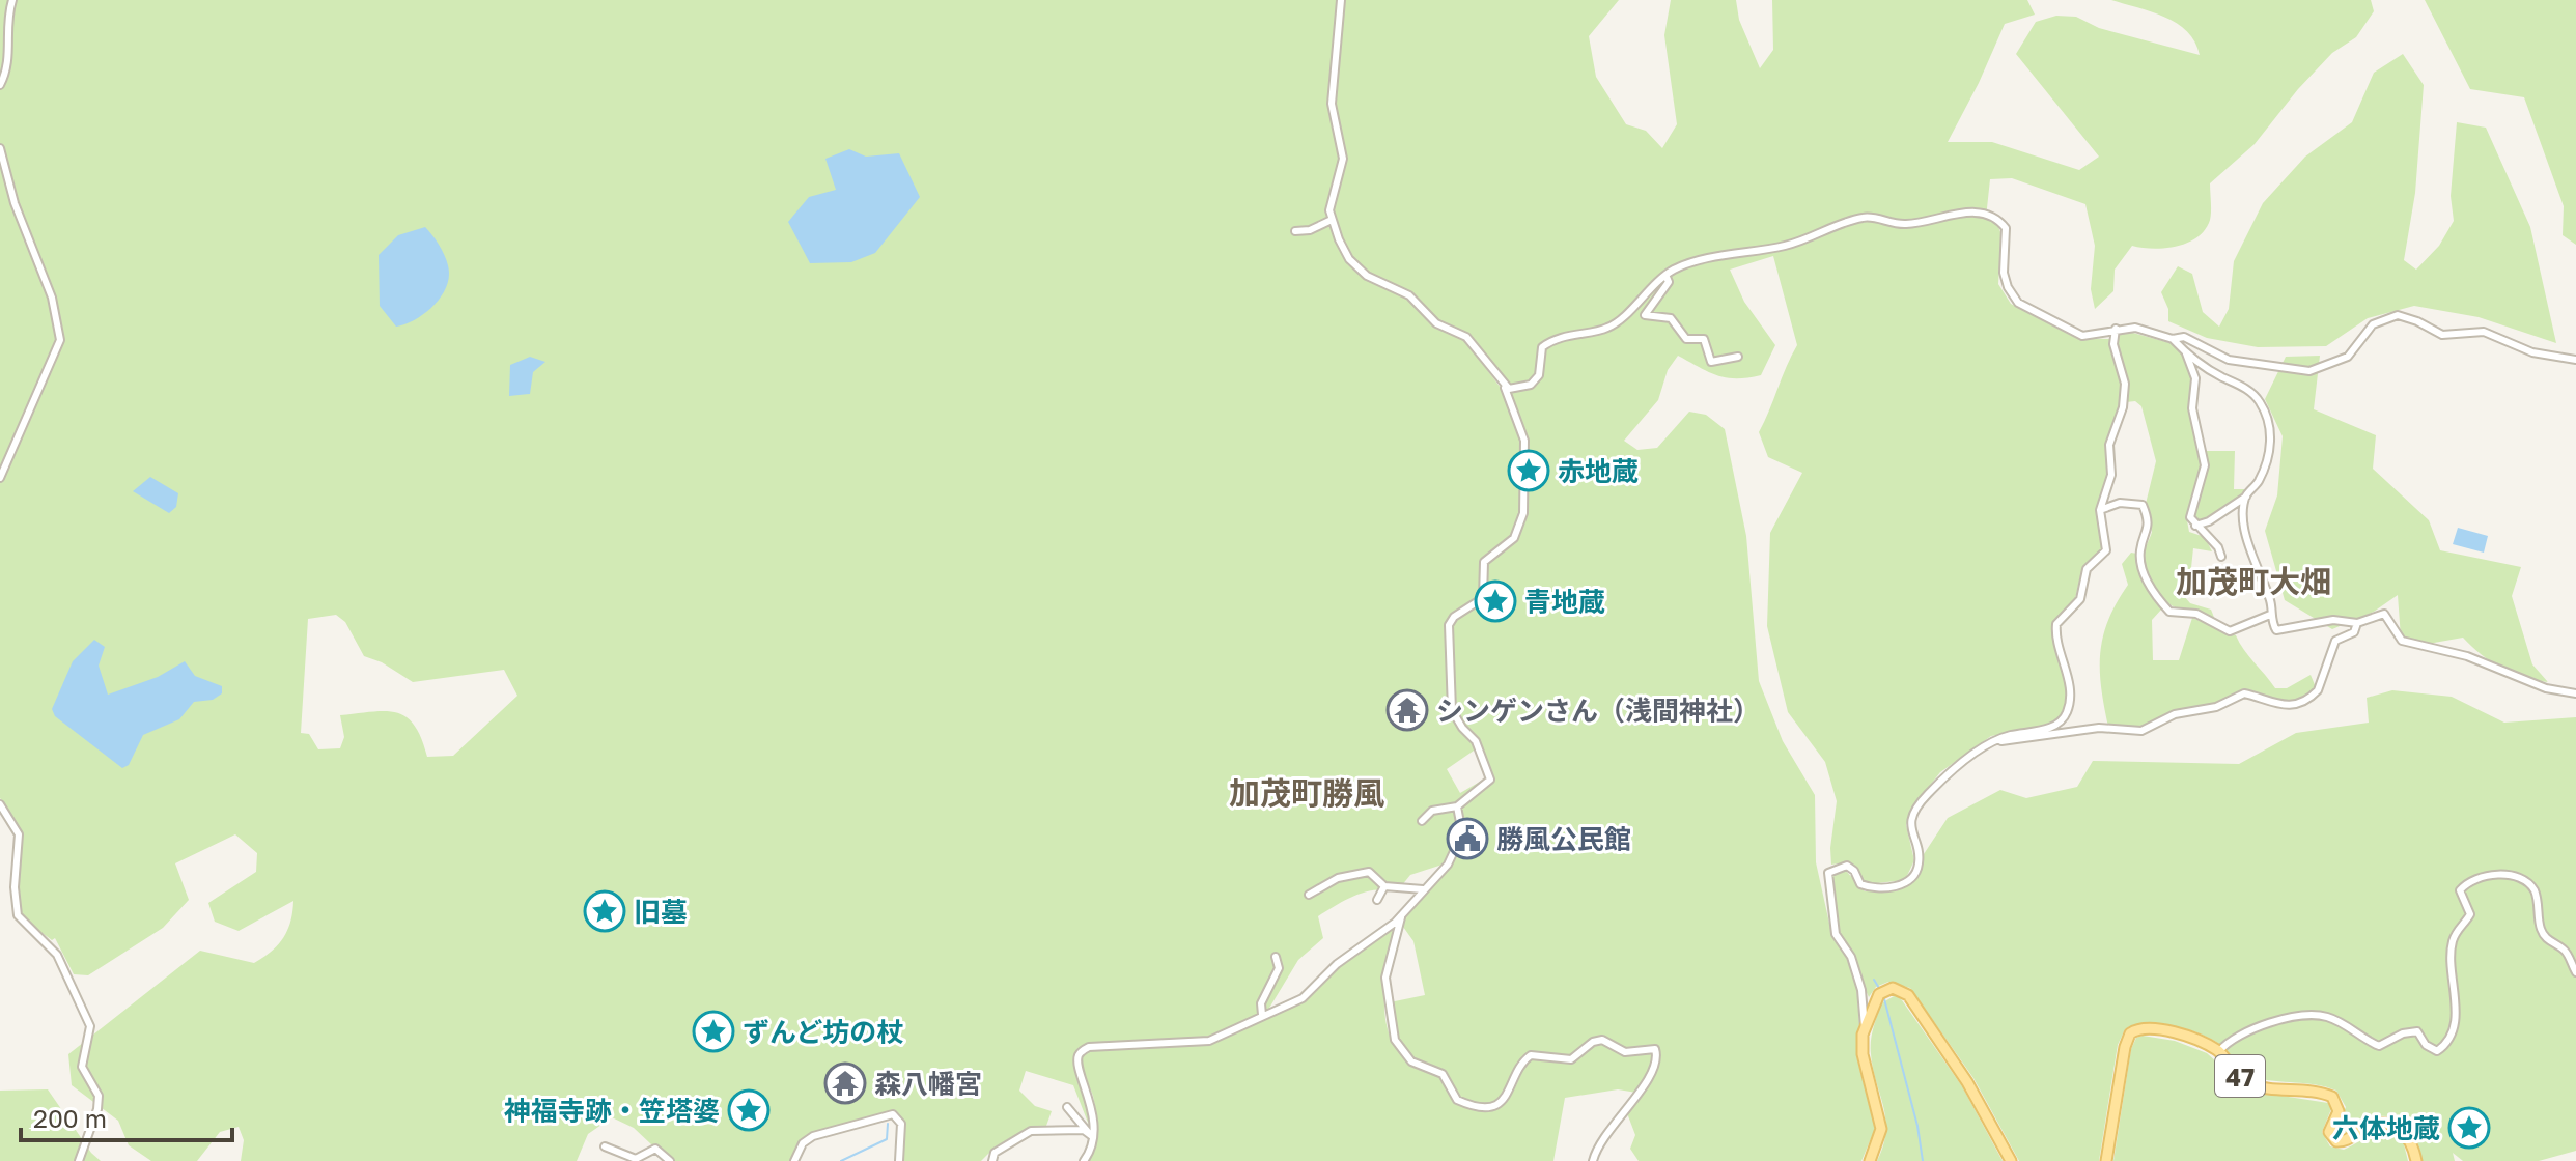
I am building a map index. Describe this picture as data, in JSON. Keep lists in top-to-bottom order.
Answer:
{
  "streets": {
    "main road": ["47"]
  },
  "districts": ["加茂町大畑", "加茂町勝風"],
  "places": {
    "place": [
      "赤地蔵",
      "青地蔵",
      "旧墓",
      "ずんど坊の杖",
      "神福寺跡・笠塔婆",
      "六体地蔵"
    ],
    "temple": ["シンゲンさん（浅間神社）", "森八幡宮"],
    "public building": ["勝風公民館"]
  },
  "scale_bar": "200 m"
}
